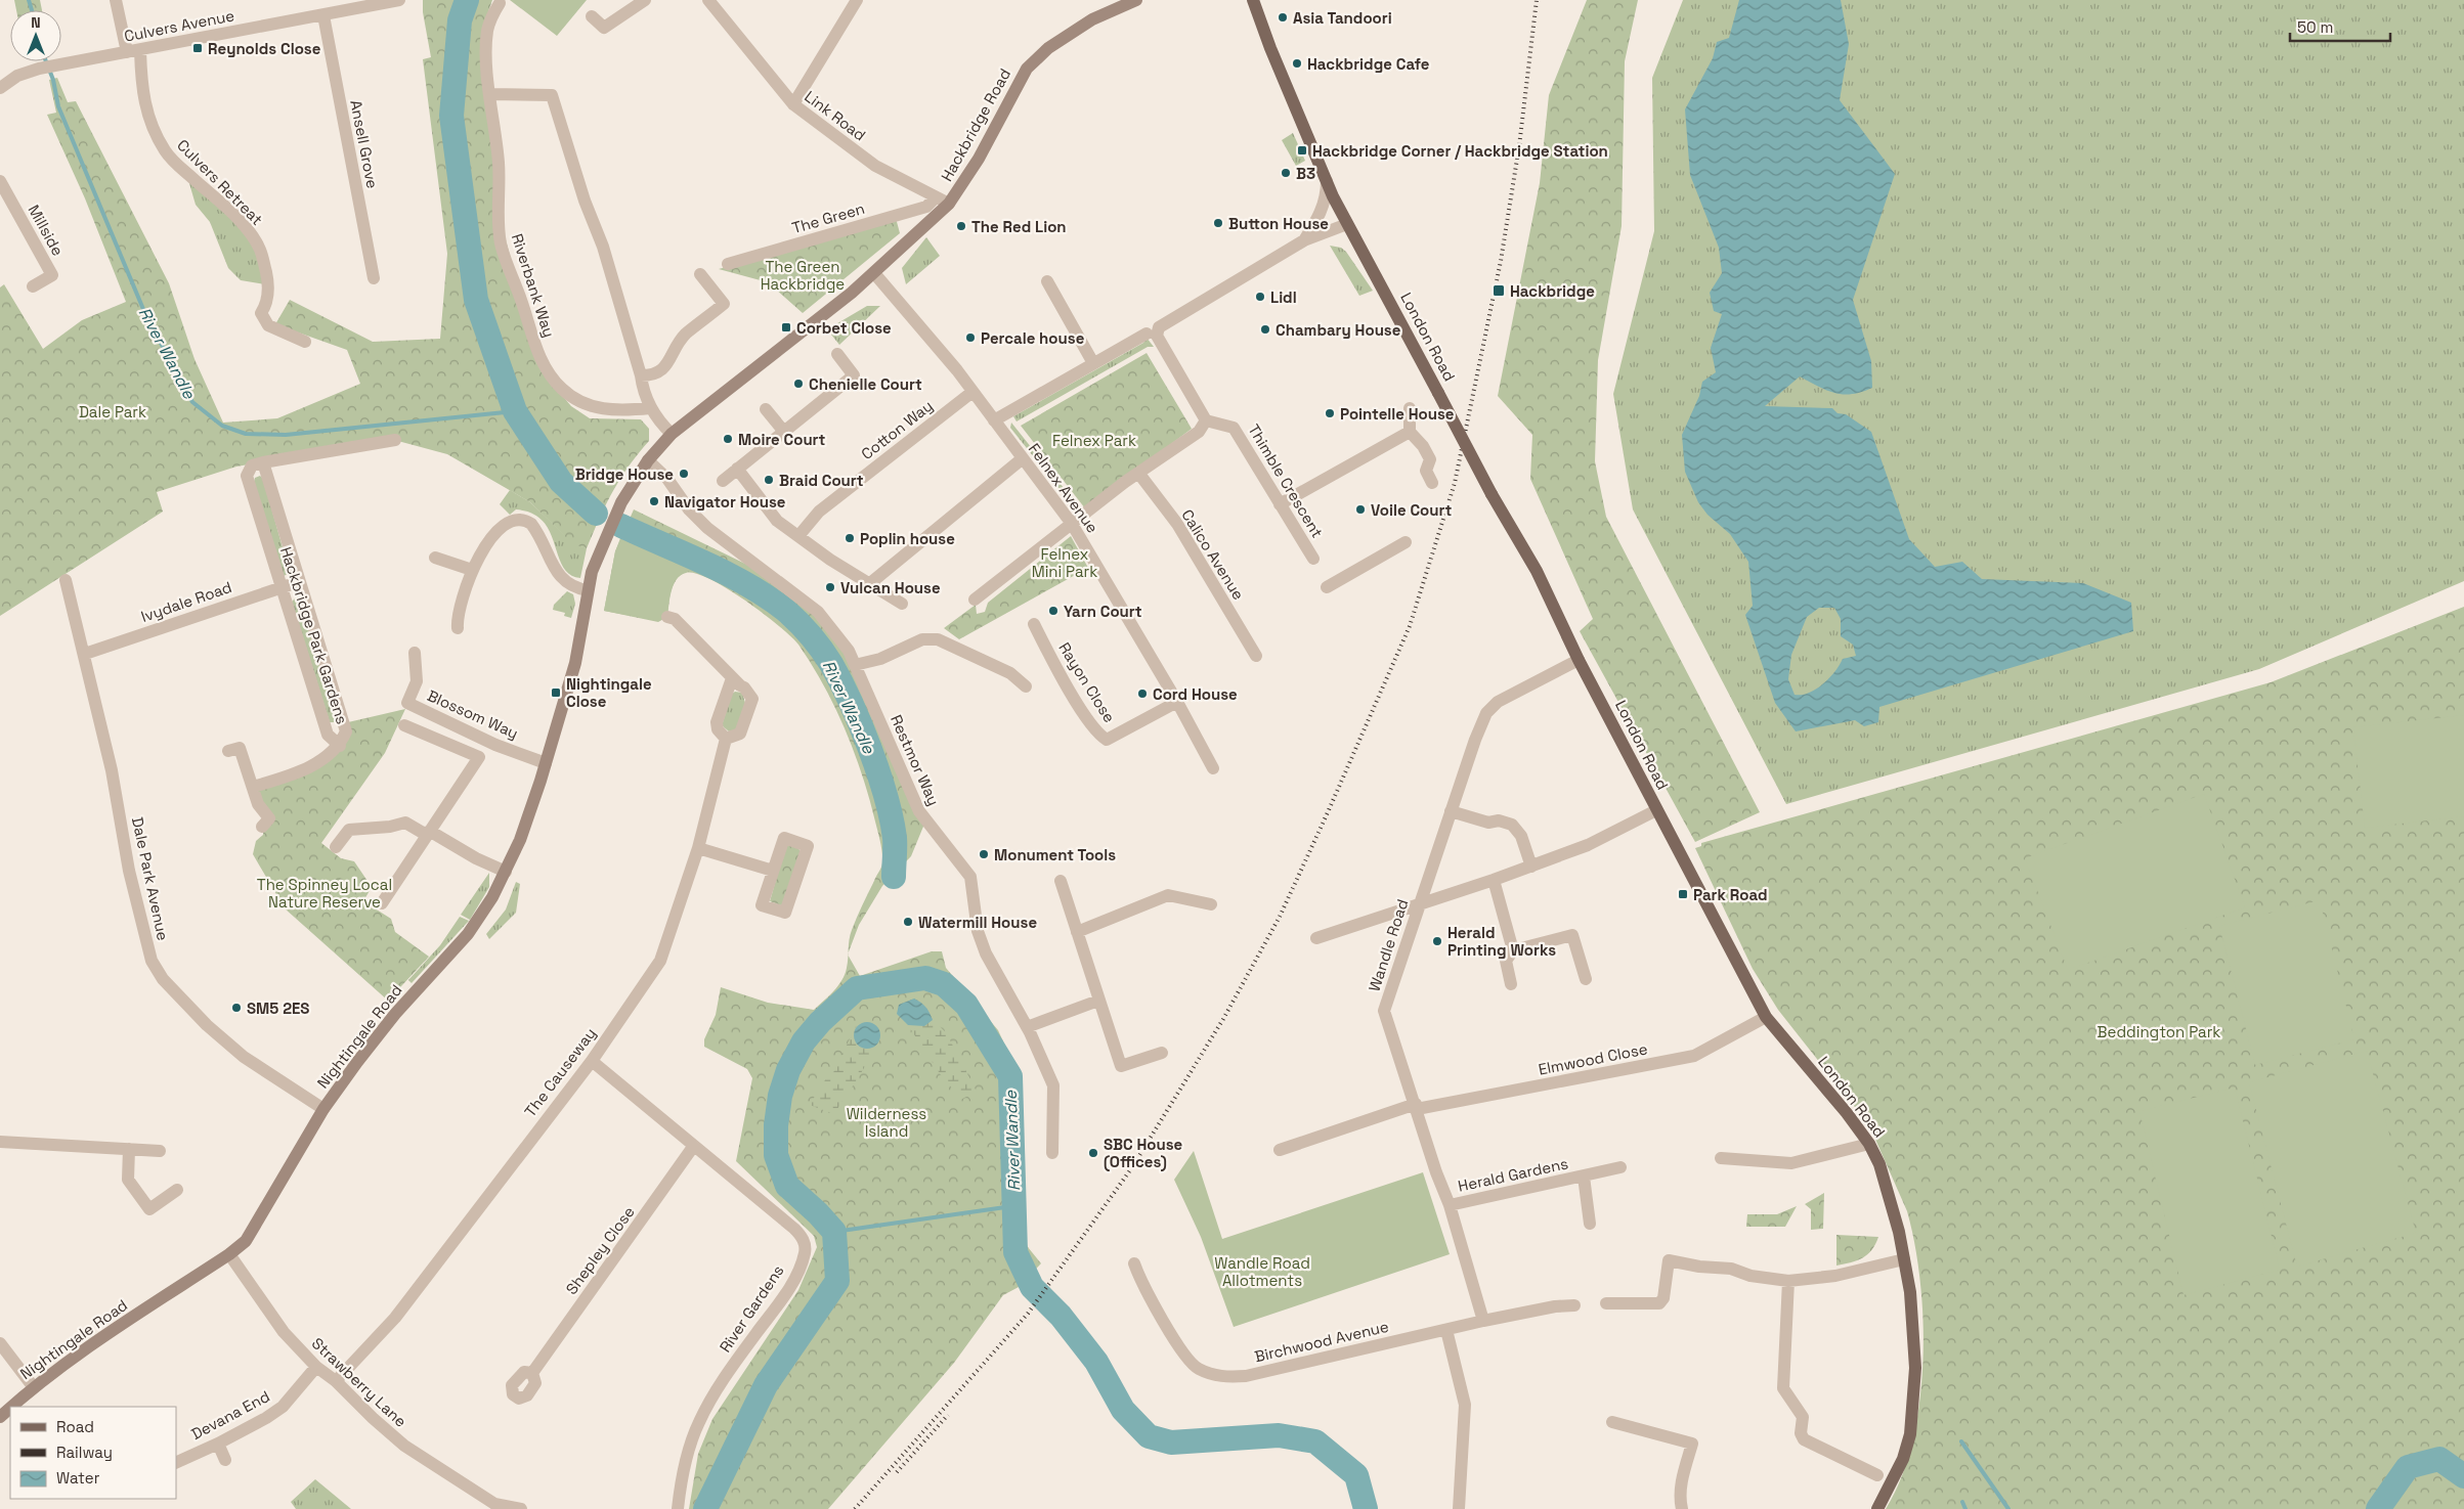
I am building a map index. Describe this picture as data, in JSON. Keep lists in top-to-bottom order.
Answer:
{
  "streets": {
    "main road": ["Hackbridge Road", "London Road", "Nightingale Road"],
    "street": [
      "Culvers Avenue",
      "Link Road",
      "Ansell Grove",
      "Culvers Retreat",
      "The Green",
      "Millside",
      "Riverbank Way",
      "Cotton Way",
      "Thimble Crescent",
      "Felnex Avenue",
      "Calico Avenue",
      "Ivydale Road",
      "Hackbridge Park Gardens",
      "Rayon Close",
      "Blossom Way",
      "Restmor Way",
      "Dale Park Avenue",
      "Wandle Road",
      "Elmwood Close",
      "The Causeway",
      "Herald Gardens",
      "Shepley Close",
      "River Gardens",
      "Birchwood Avenue",
      "Strawberry Lane",
      "Devana End"
    ]
  },
  "crossings": [
    ["Culvers Avenue", "Ansell Grove"],
    ["Culvers Avenue", "Culvers Retreat"],
    ["Link Road", "Hackbridge Road"],
    ["Link Road", "The Green"],
    ["Hackbridge Road", "Felnex Avenue"],
    ["Hackbridge Road", "Restmor Way"],
    ["Hackbridge Road", "Nightingale Road"],
    ["London Road", "Wandle Road"],
    ["London Road", "Elmwood Close"],
    ["Cotton Way", "Felnex Avenue"],
    ["Felnex Avenue", "Rayon Close"],
    ["Ivydale Road", "Hackbridge Park Gardens"],
    ["Ivydale Road", "Dale Park Avenue"],
    ["Blossom Way", "Nightingale Road"],
    ["Dale Park Avenue", "Nightingale Road"],
    ["Wandle Road", "Elmwood Close"],
    ["Wandle Road", "Herald Gardens"],
    ["Wandle Road", "Birchwood Avenue"],
    ["Nightingale Road", "Strawberry Lane"],
    ["The Causeway", "River Gardens"],
    ["The Causeway", "Strawberry Lane"],
    ["Shepley Close", "River Gardens"],
    ["Strawberry Lane", "Devana End"]
  ],
  "water": ["River Wandle"],
  "parks": [
    "The Green Hackbridge",
    "Dale Park",
    "Felnex Park",
    "Felnex Mini Park",
    "The Spinney Local Nature Reserve",
    "Beddington Park",
    "Wilderness Island",
    "Wandle Road Allotments"
  ],
  "places": {
    "other": [
      "Asia Tandoori",
      "Hackbridge Cafe",
      "B3",
      "Button House",
      "The Red Lion",
      "Lidl",
      "Chambary House",
      "Percale house",
      "Chenielle Court",
      "Pointelle House",
      "Moire Court",
      "Bridge House",
      "Braid Court",
      "Navigator House",
      "Voile Court",
      "Poplin house",
      "Vulcan House",
      "Yarn Court",
      "Cord House",
      "Monument Tools",
      "Watermill House",
      "Herald Printing Works",
      "SM5 2ES",
      "SBC House (Offices)"
    ],
    "transit": [
      "Reynolds Close",
      "Hackbridge Corner / Hackbridge Station",
      "Hackbridge",
      "Corbet Close",
      "Nightingale Close",
      "Park Road"
    ]
  },
  "legend": ["Road", "Railway", "Water"],
  "scale_bar": "50 m",
  "north": "top"
}
